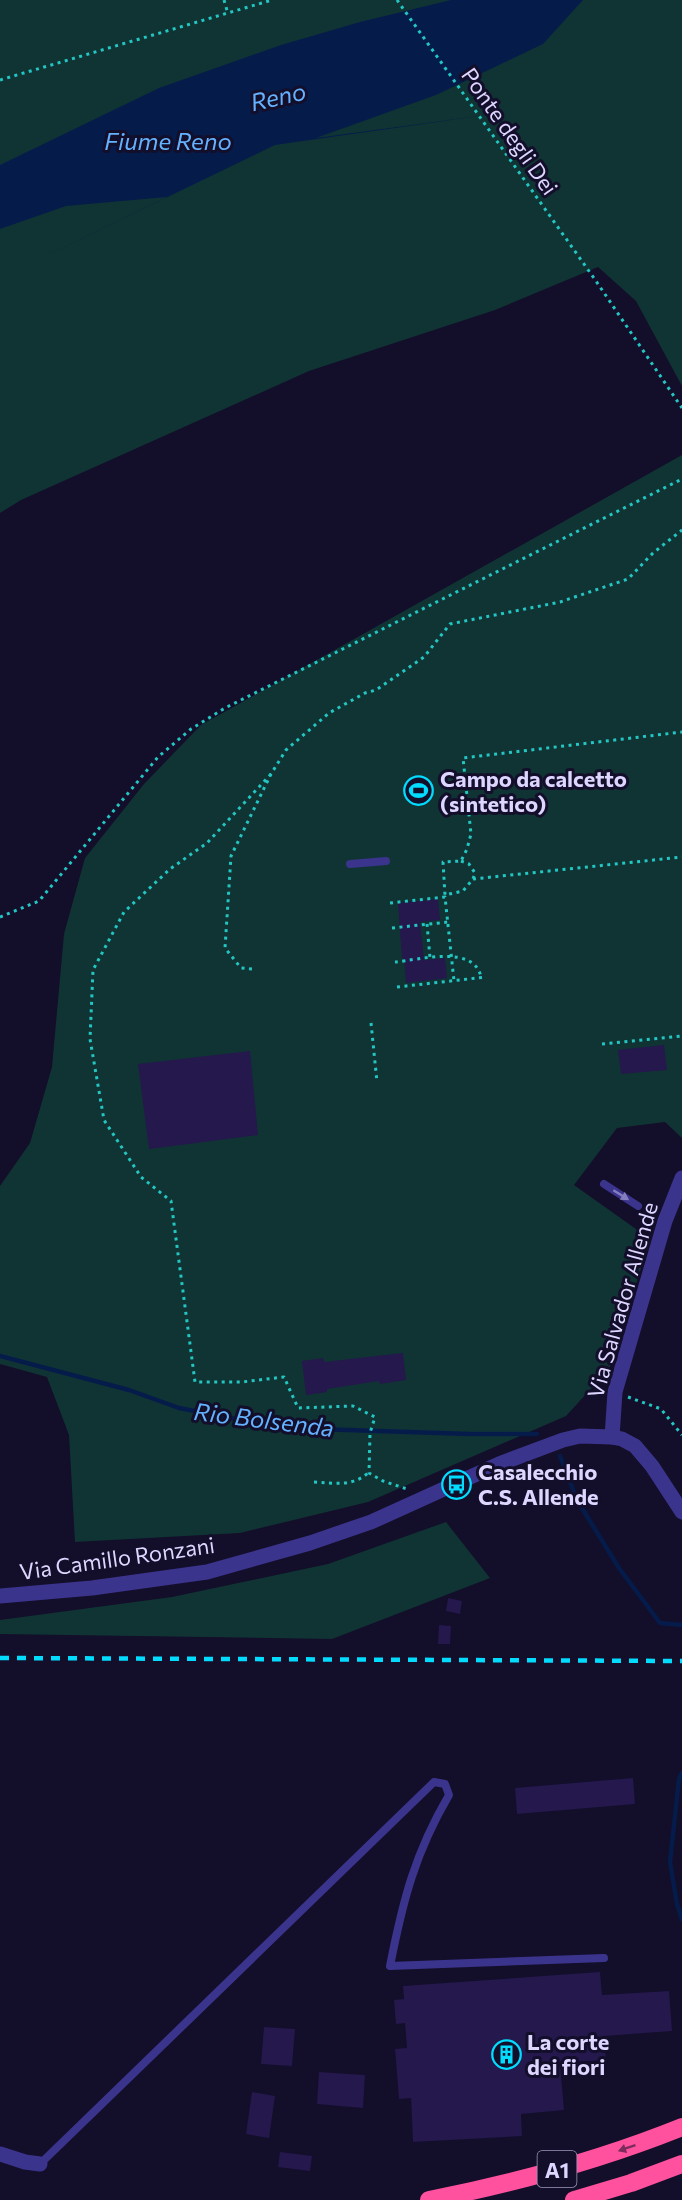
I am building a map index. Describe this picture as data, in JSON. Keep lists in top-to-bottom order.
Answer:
{
  "streets": {
    "highway": ["A1"],
    "street": ["Via Salvador Allende", "Via Camillo Ronzani"],
    "path": ["Ponte degli Dei"]
  },
  "crossings": [
    ["Via Salvador Allende", "Via Camillo Ronzani"]
  ],
  "water": ["Reno", "Fiume Reno", "Rio Bolsenda"],
  "places": {
    "sports": ["Campo da calcetto (sintetico)"],
    "bus stop": ["Casalecchio C.S. Allende"],
    "building": ["La corte dei fiori"]
  }
}
